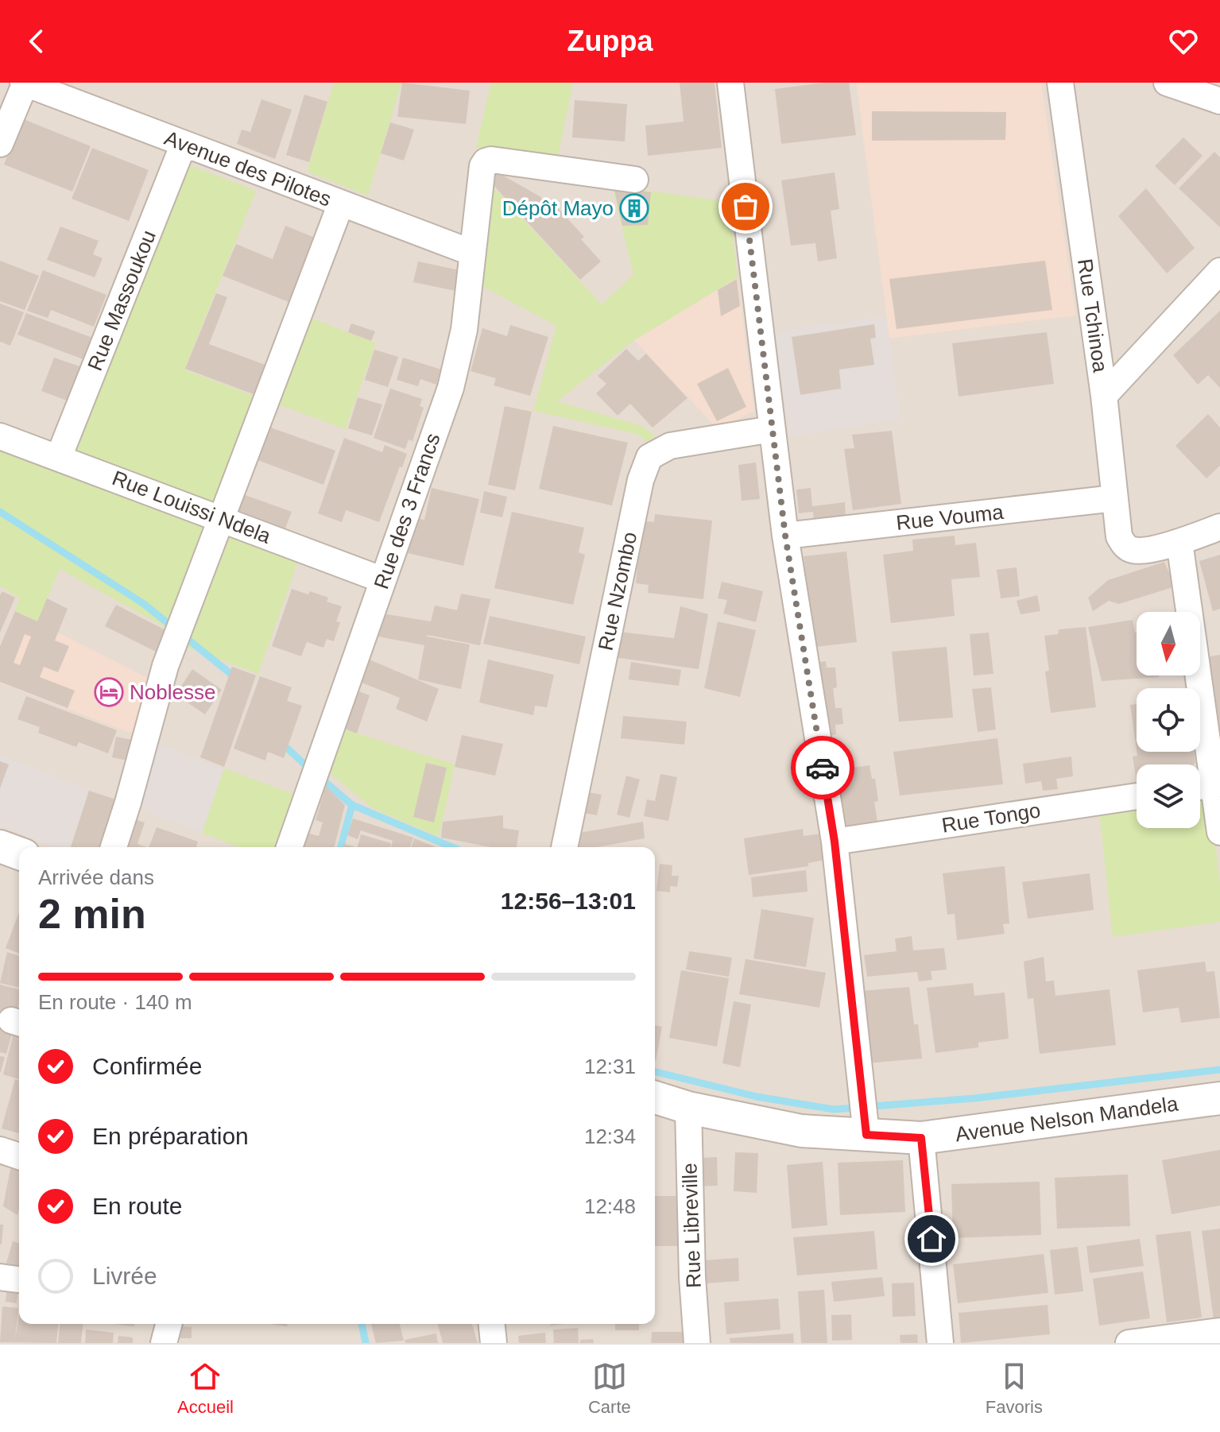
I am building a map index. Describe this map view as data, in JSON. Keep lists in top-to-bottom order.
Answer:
{
  "streets": {
    "street": [
      "Avenue des Pilotes",
      "Rue Massoukou",
      "Rue Tchinoa",
      "Rue Louissi Ndela",
      "Rue des 3 Francs",
      "Rue Vouma",
      "Rue Nzombo",
      "Rue Tongo",
      "Avenue Nelson Mandela",
      "Rue Libreville"
    ]
  },
  "crossings": [
    ["Avenue des Pilotes", "Rue Massoukou"],
    ["Avenue des Pilotes", "Rue des 3 Francs"],
    ["Rue Massoukou", "Rue Louissi Ndela"],
    ["Rue Tchinoa", "Rue Vouma"],
    ["Rue Louissi Ndela", "Rue des 3 Francs"],
    ["Avenue Nelson Mandela", "Rue Libreville"]
  ],
  "places": {
    "building": ["Dépôt Mayo"],
    "hotel": ["Noblesse"]
  },
  "north": "bottom",
  "page": {
    "header": "Zuppa",
    "heading": ["2 min", "Arrivée dans", "12:56–13:01"],
    "bar": "En route · 140 m",
    "list": [
      ["Confirmée", "12:31"],
      ["En préparation", "12:34"],
      ["En route", "12:48"],
      "Livrée"
    ],
    "tabs": ["Accueil", "Carte", "Favoris"]
  }
}
